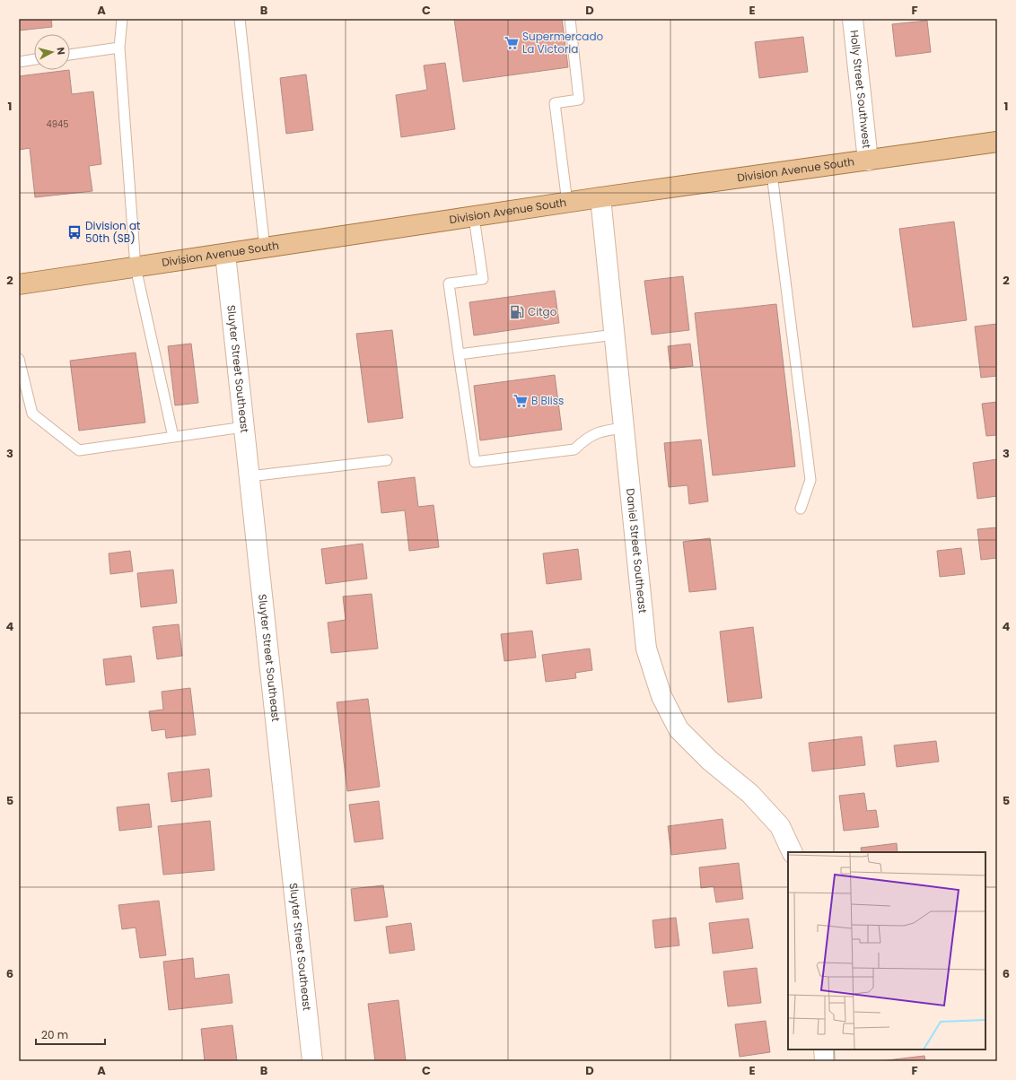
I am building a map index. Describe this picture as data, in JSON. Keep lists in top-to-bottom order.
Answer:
{
  "streets": {
    "main road": ["Division Avenue South"],
    "street": ["Holly Street Southwest", "Sluyter Street Southeast", "Daniel Street Southeast"]
  },
  "crossings": [
    ["Holly Street Southwest", "Division Avenue South"],
    ["Division Avenue South", "Sluyter Street Southeast"],
    ["Division Avenue South", "Daniel Street Southeast"]
  ],
  "places": {
    "supermarket": ["Supermercado La Victoria", "B Bliss"],
    "bus stop": ["Division at 50th (SB)"],
    "fuel station": ["Citgo"]
  },
  "house_numbers": ["4945"],
  "scale_bar": "20 m",
  "north": "right",
  "grid": {
    "columns": [
      "A",
      "B",
      "C",
      "D",
      "E",
      "F"
    ],
    "rows": [
      "1",
      "2",
      "3",
      "4",
      "5",
      "6"
    ]
  }
}
